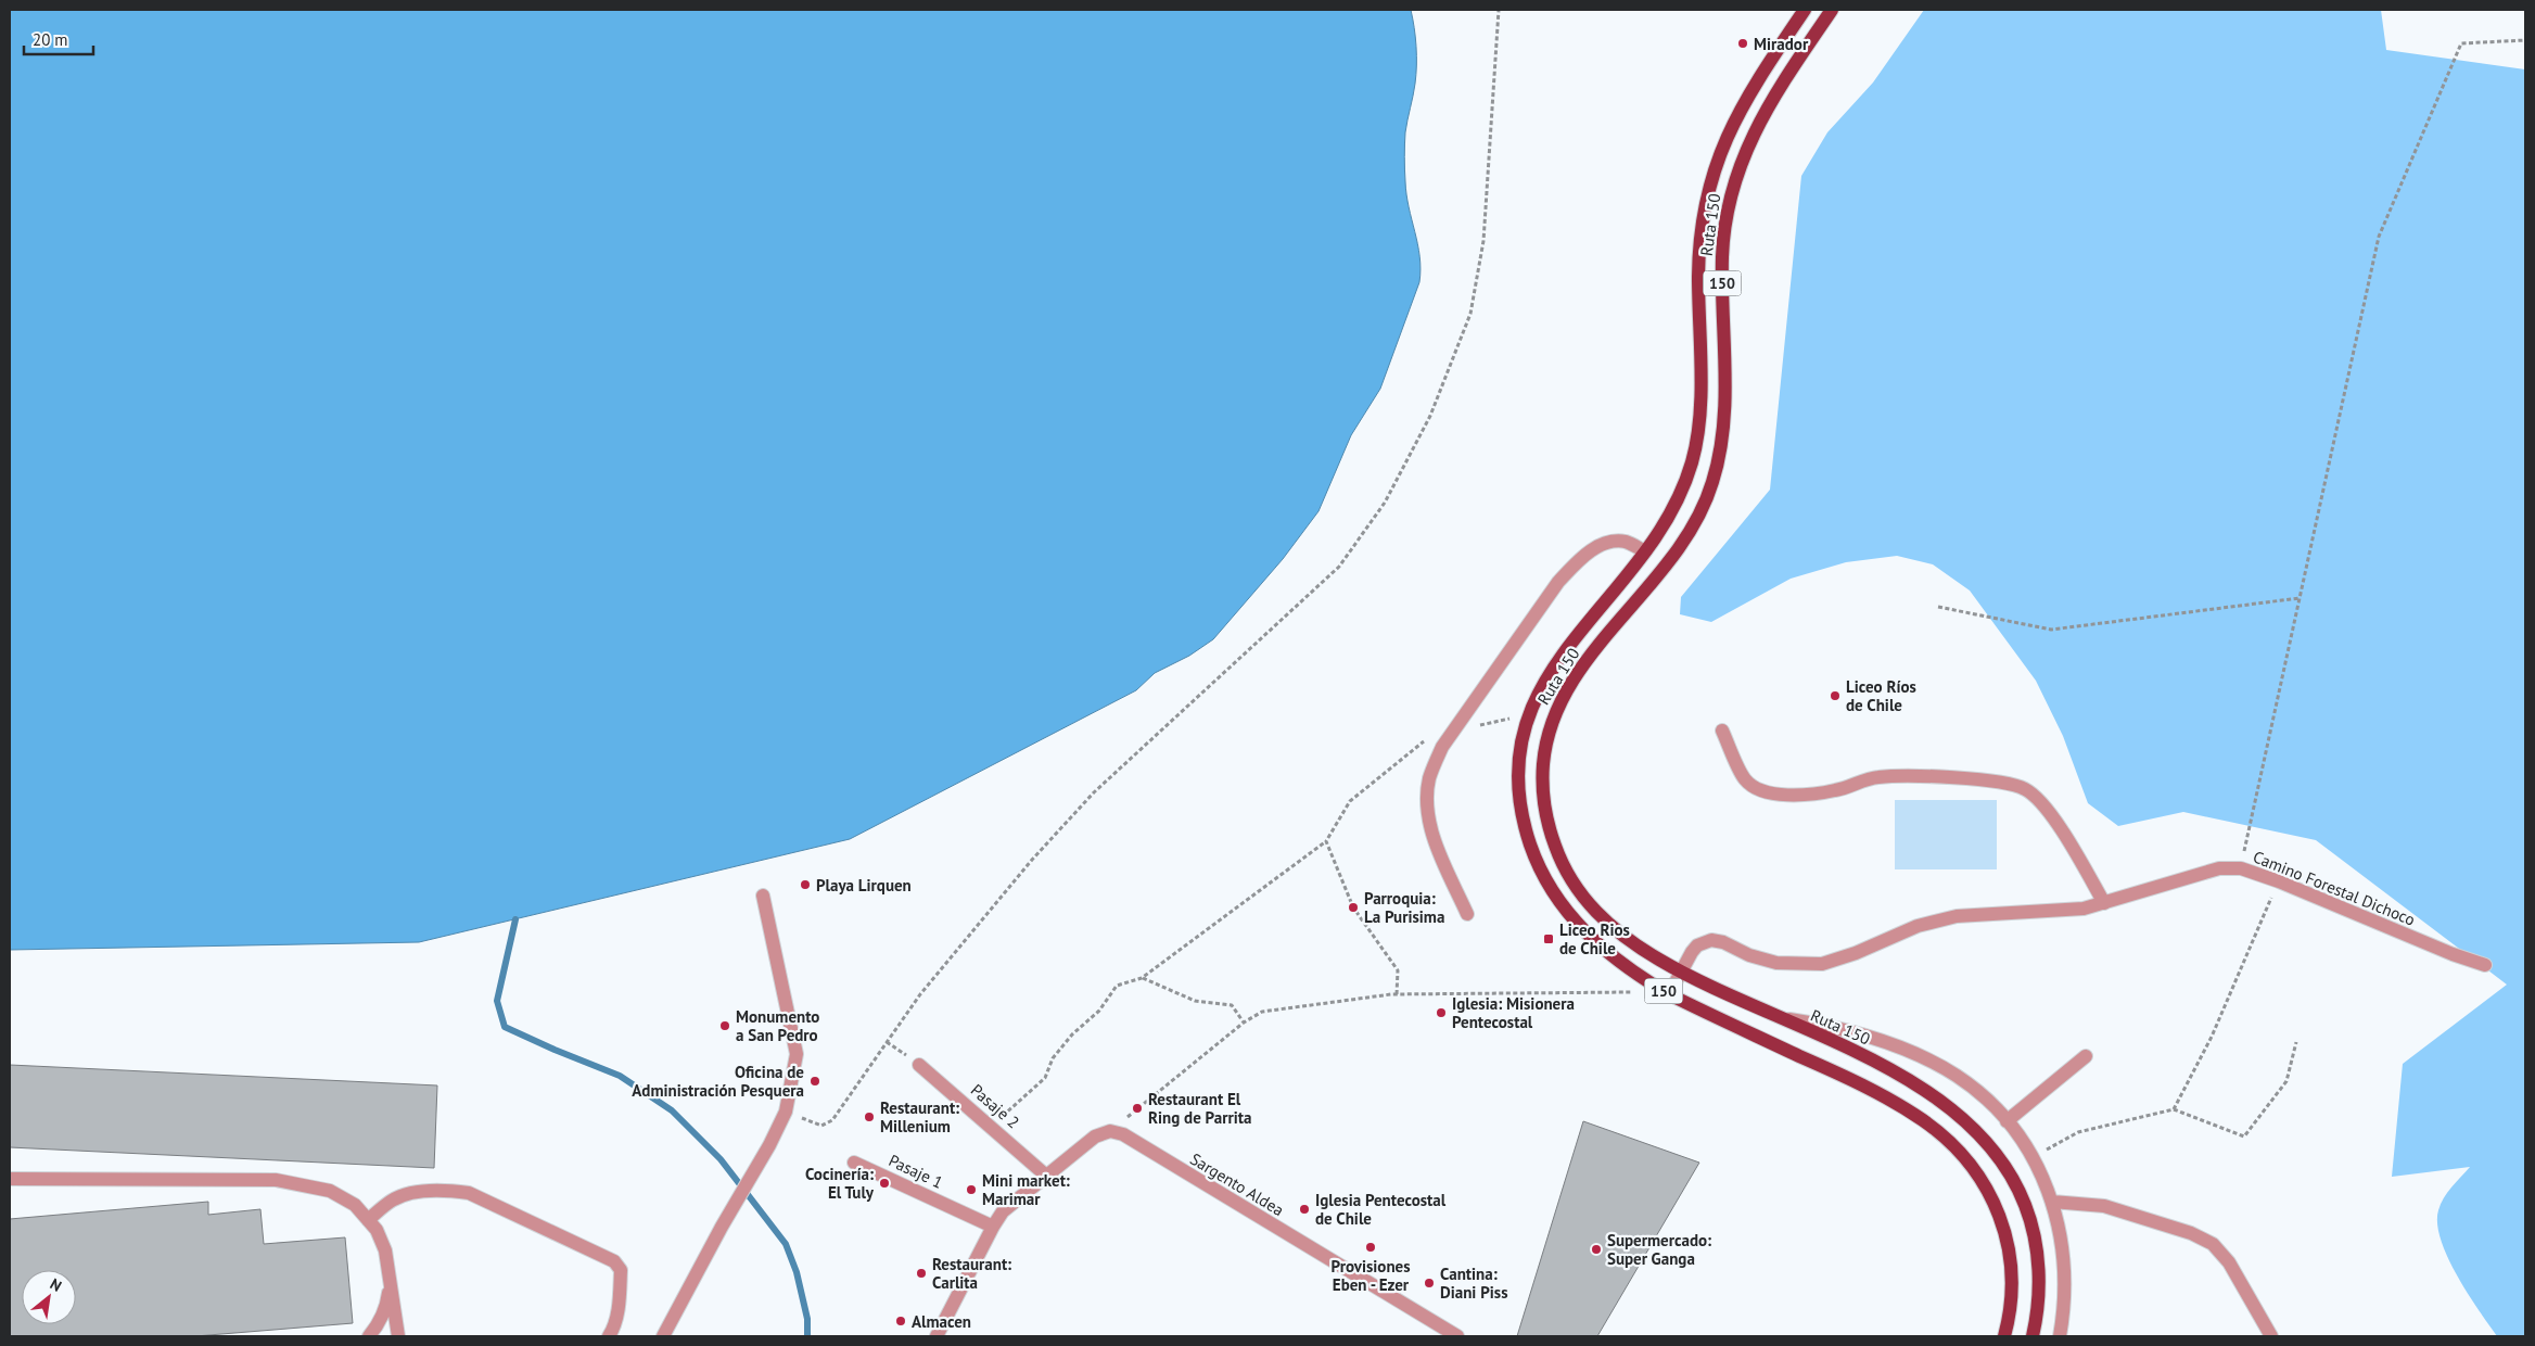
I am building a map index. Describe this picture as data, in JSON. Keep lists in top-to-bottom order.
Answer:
{
  "streets": {
    "main road": ["Ruta 150", "150"],
    "street": [
      "Camino Forestal Dichoco",
      "Pasaje 2",
      "Pasaje 1",
      "Sargento Aldea"
    ]
  },
  "crossings": [
    ["Ruta 150", "Camino Forestal Dichoco"]
  ],
  "places": {
    "other": [
      "Mirador",
      "Liceo Ríos de Chile",
      "Playa Lirquen",
      "Parroquia: La Purisima",
      "Iglesia: Misionera Pentecostal",
      "Monumento a San Pedro",
      "Oficina de Administración Pesquera",
      "Restaurant El Ring de Parrita",
      "Restaurant: Millenium",
      "Cocinería: El Tuly",
      "Mini market: Marimar",
      "Iglesia Pentecostal de Chile",
      "Provisiones Eben - Ezer",
      "Supermercado: Super Ganga",
      "Restaurant: Carlita",
      "Cantina: Diani Piss",
      "Almacen"
    ],
    "transit": ["Liceo Rios de Chile"]
  },
  "scale_bar": "20 m",
  "north": "top right"
}
